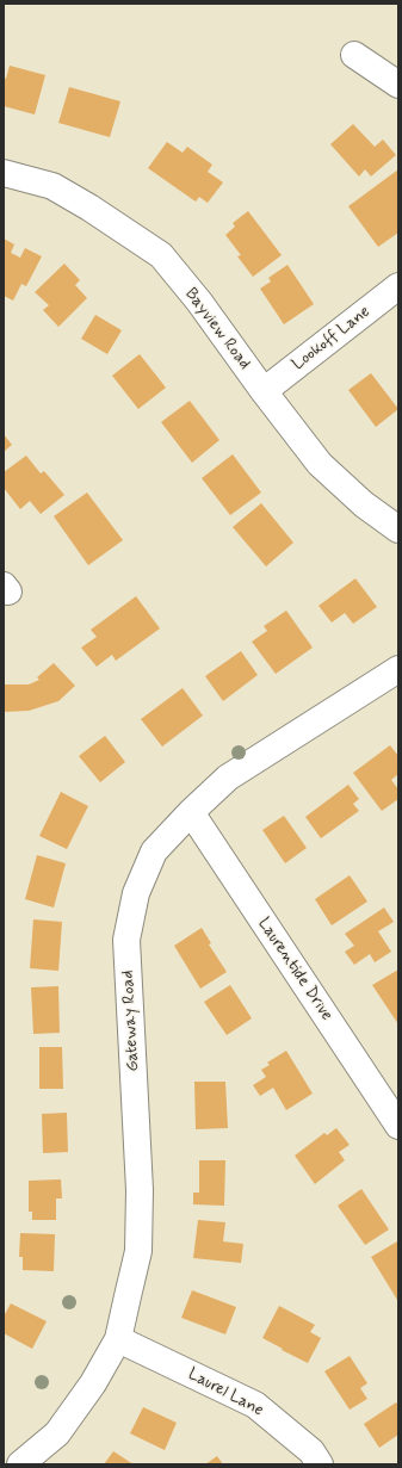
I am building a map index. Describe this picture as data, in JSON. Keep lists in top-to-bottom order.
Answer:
{
  "streets": {
    "street": [
      "Bayview Road",
      "Lookoff Lane",
      "Laurentide Drive",
      "Gateway Road",
      "Laurel Lane"
    ]
  },
  "crossings": [
    ["Bayview Road", "Lookoff Lane"],
    ["Laurentide Drive", "Gateway Road"],
    ["Gateway Road", "Laurel Lane"]
  ]
}
